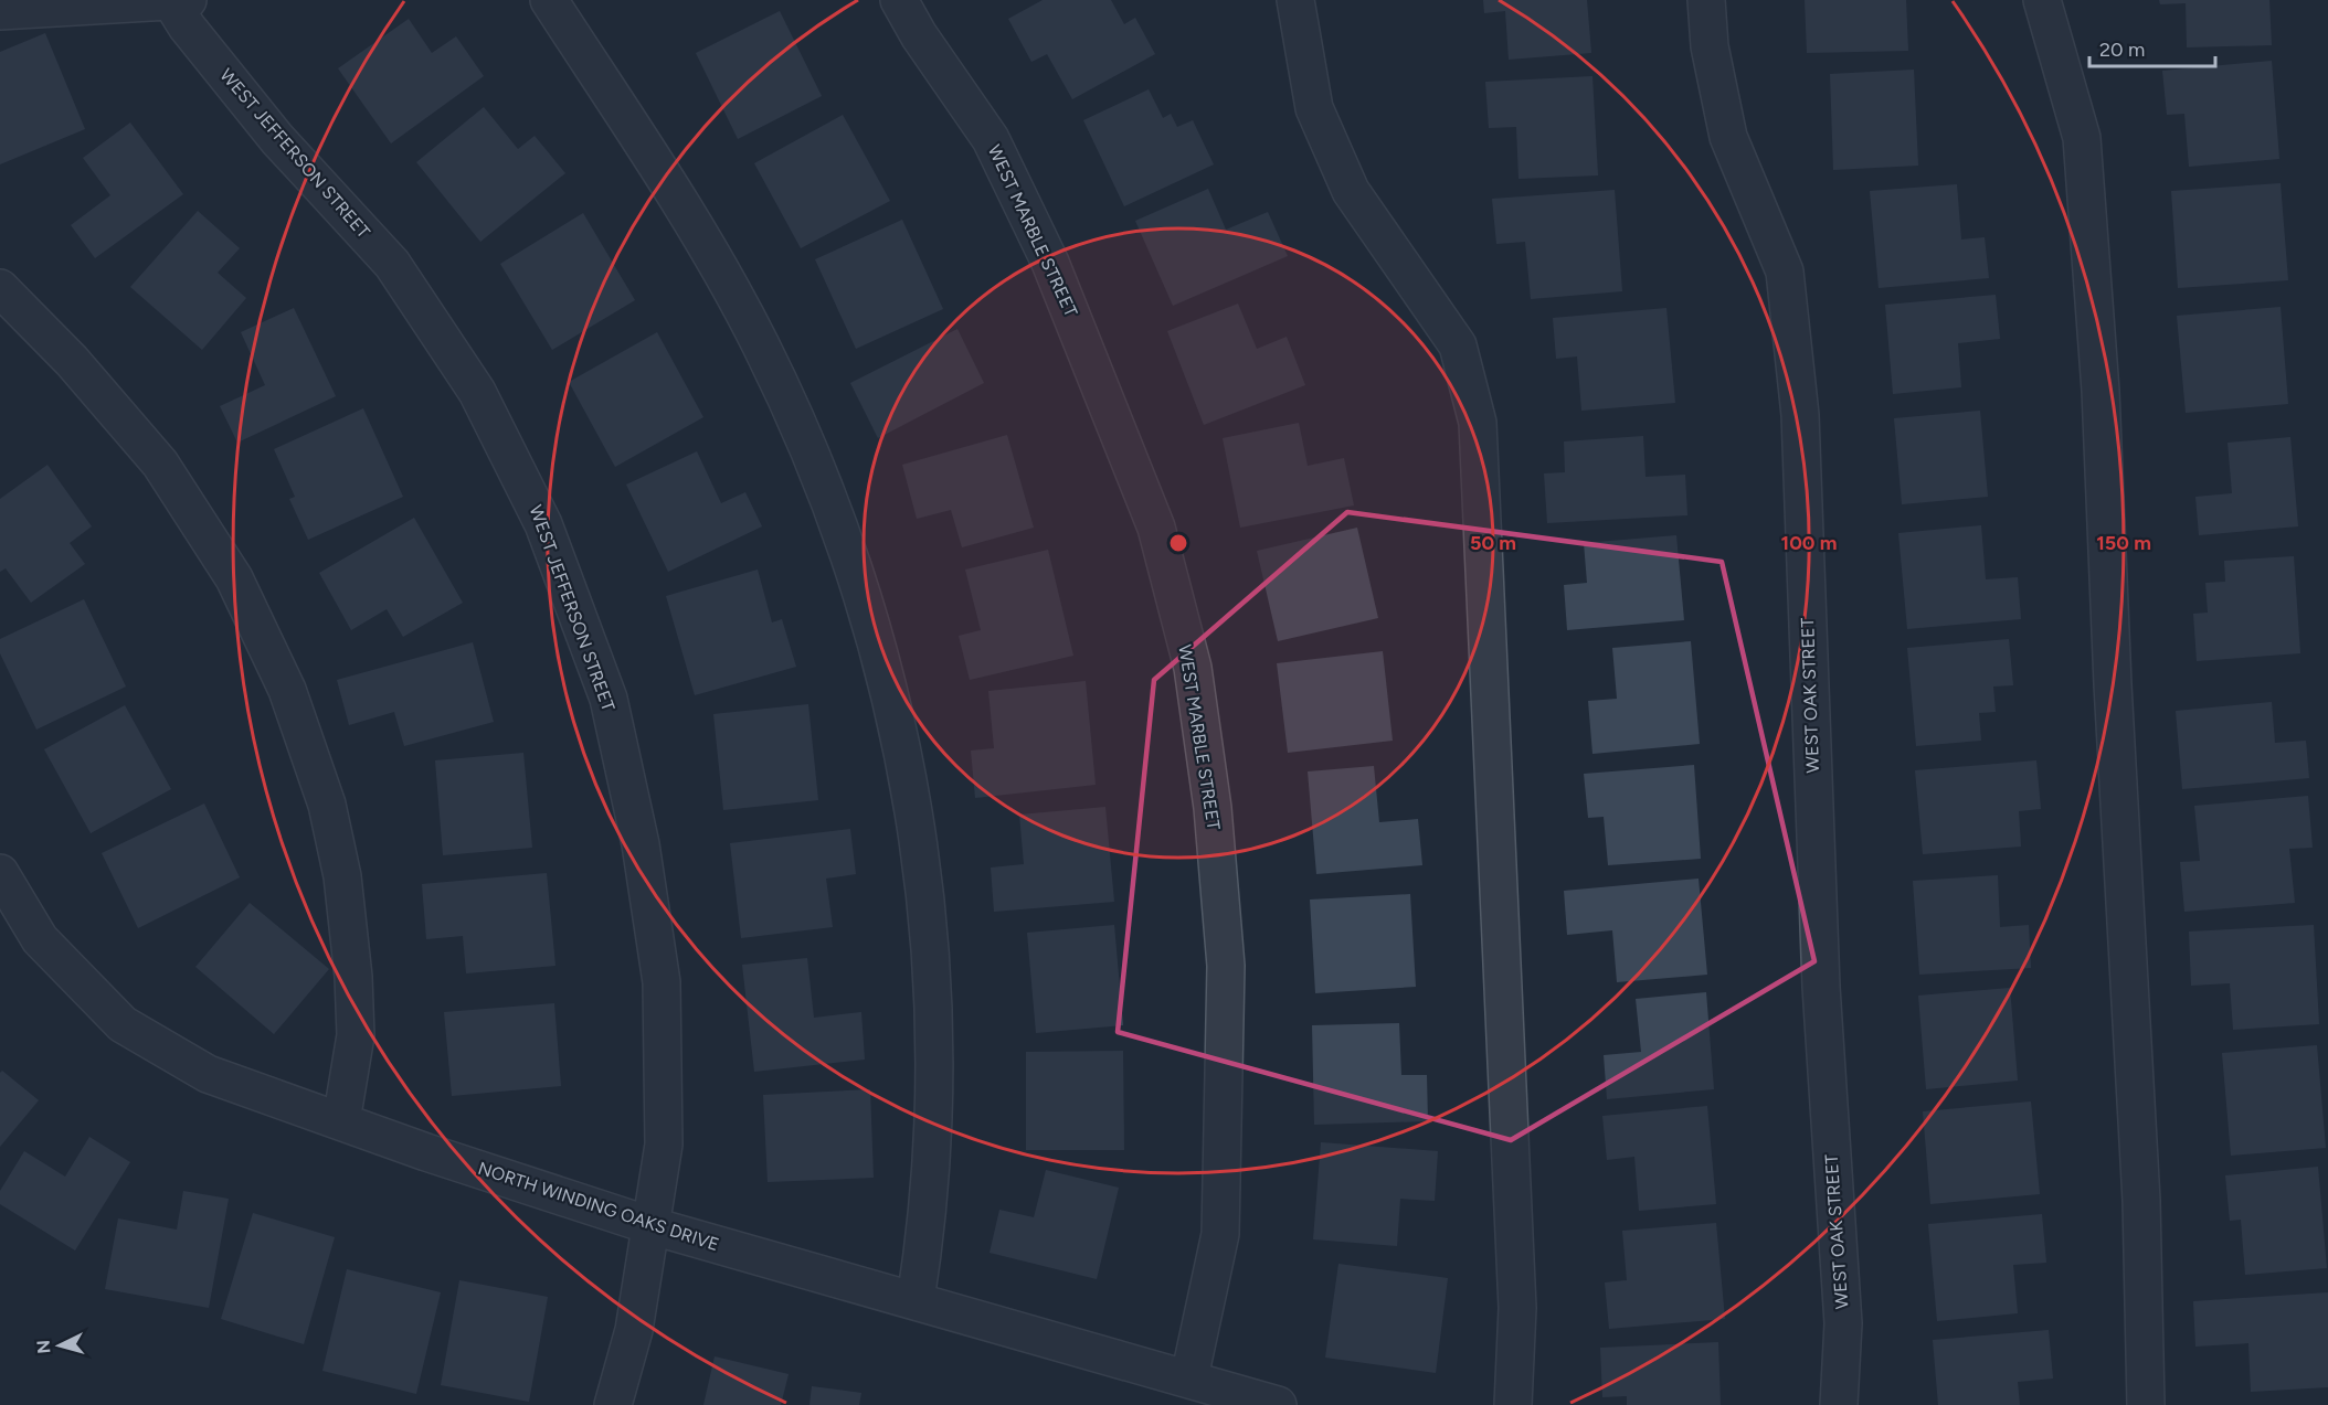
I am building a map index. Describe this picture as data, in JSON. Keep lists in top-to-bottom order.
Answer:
{
  "streets": {
    "street": [
      "WEST JEFFERSON STREET",
      "WEST MARBLE STREET",
      "WEST OAK STREET",
      "NORTH WINDING OAKS DRIVE"
    ]
  },
  "crossings": [
    ["WEST JEFFERSON STREET", "NORTH WINDING OAKS DRIVE"],
    ["WEST MARBLE STREET", "NORTH WINDING OAKS DRIVE"]
  ],
  "scale_bar": "20 m",
  "north": "left",
  "rings": ["50 m", "100 m", "150 m"]
}
